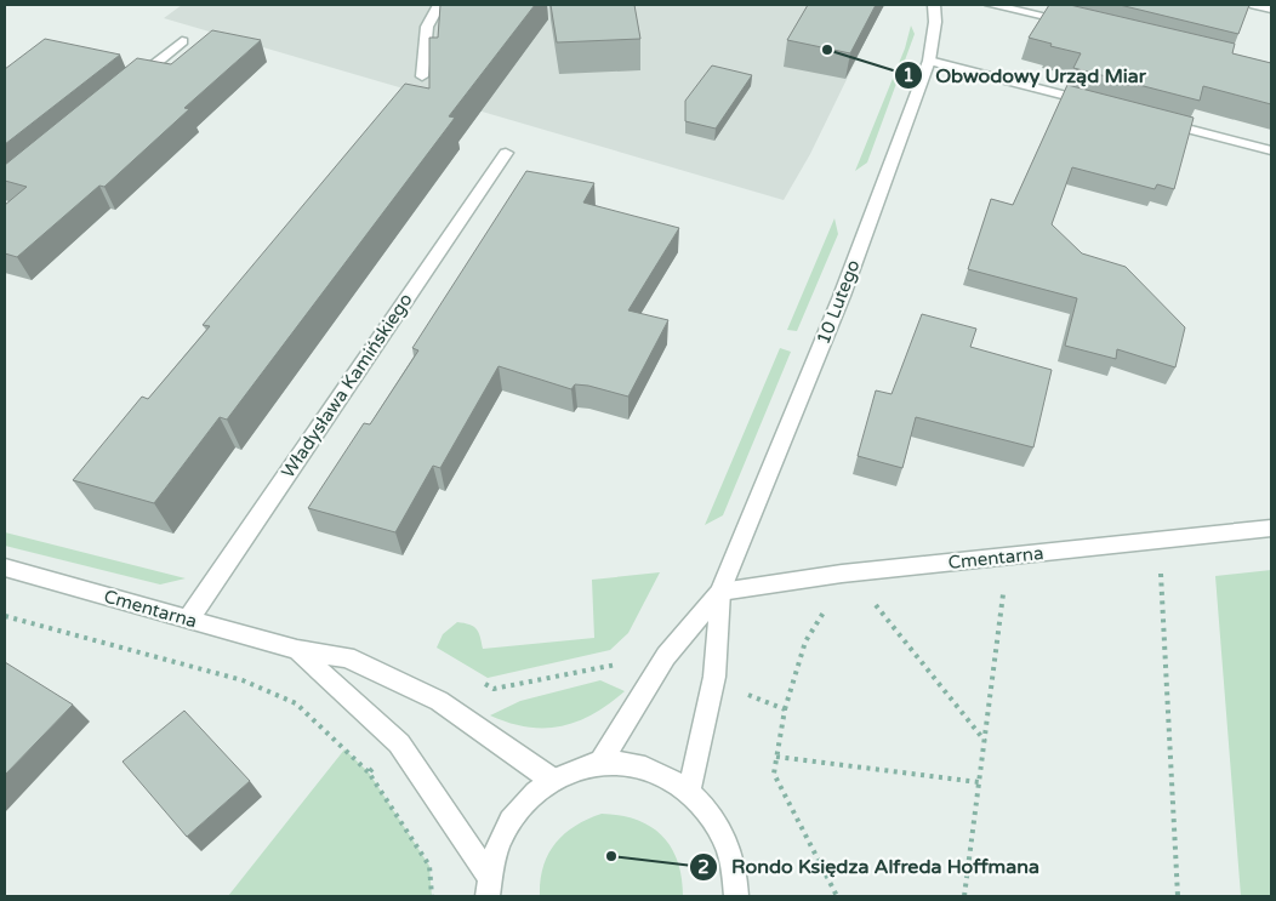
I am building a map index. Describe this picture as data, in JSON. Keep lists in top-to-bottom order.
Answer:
{
  "streets": {
    "street": ["10 Lutego", "Władysława Kamińskiego", "Cmentarna"]
  },
  "crossings": [
    ["10 Lutego", "Cmentarna"],
    ["Władysława Kamińskiego", "Cmentarna"]
  ],
  "places": ["Obwodowy Urząd Miar", "Rondo Księdza Alfreda Hoffmana"]
}
